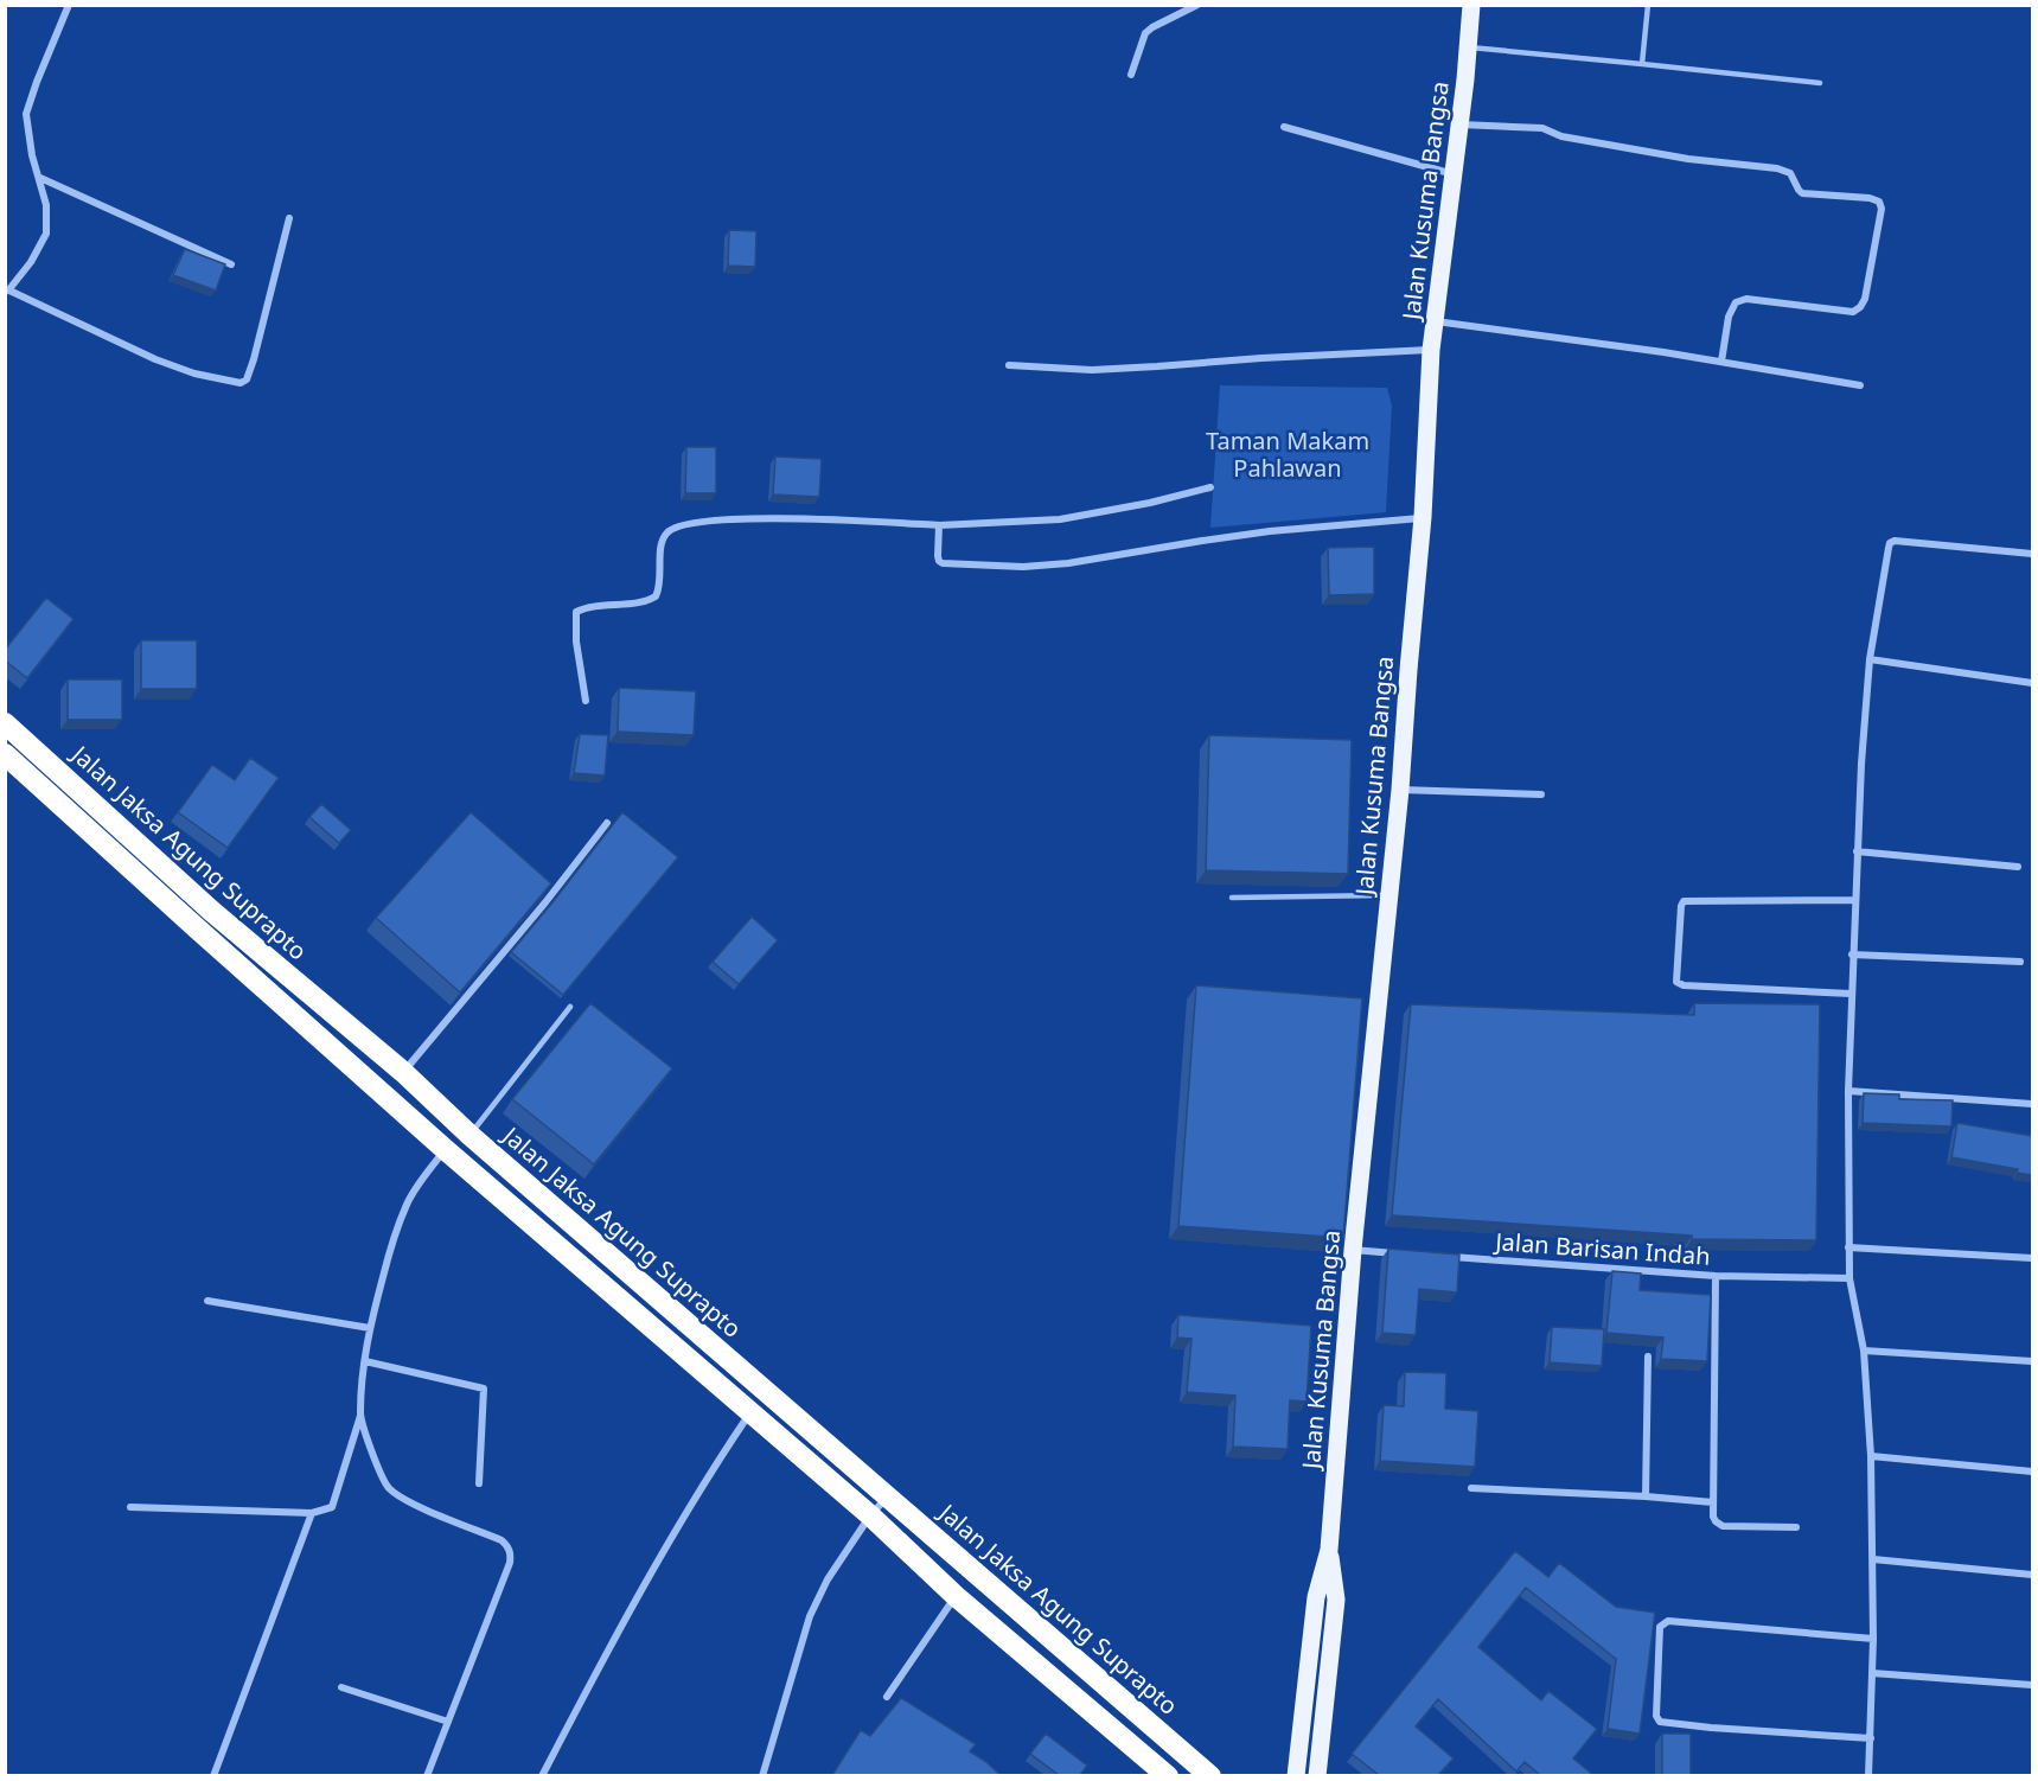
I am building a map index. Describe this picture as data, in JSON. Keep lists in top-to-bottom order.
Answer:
{
  "streets": {
    "highway": ["Jalan Jaksa Agung Suprapto"],
    "main road": ["Jalan Kusuma Bangsa"],
    "street": ["Jalan Barisan Indah"]
  },
  "parks": ["Taman Makam Pahlawan"]
}
